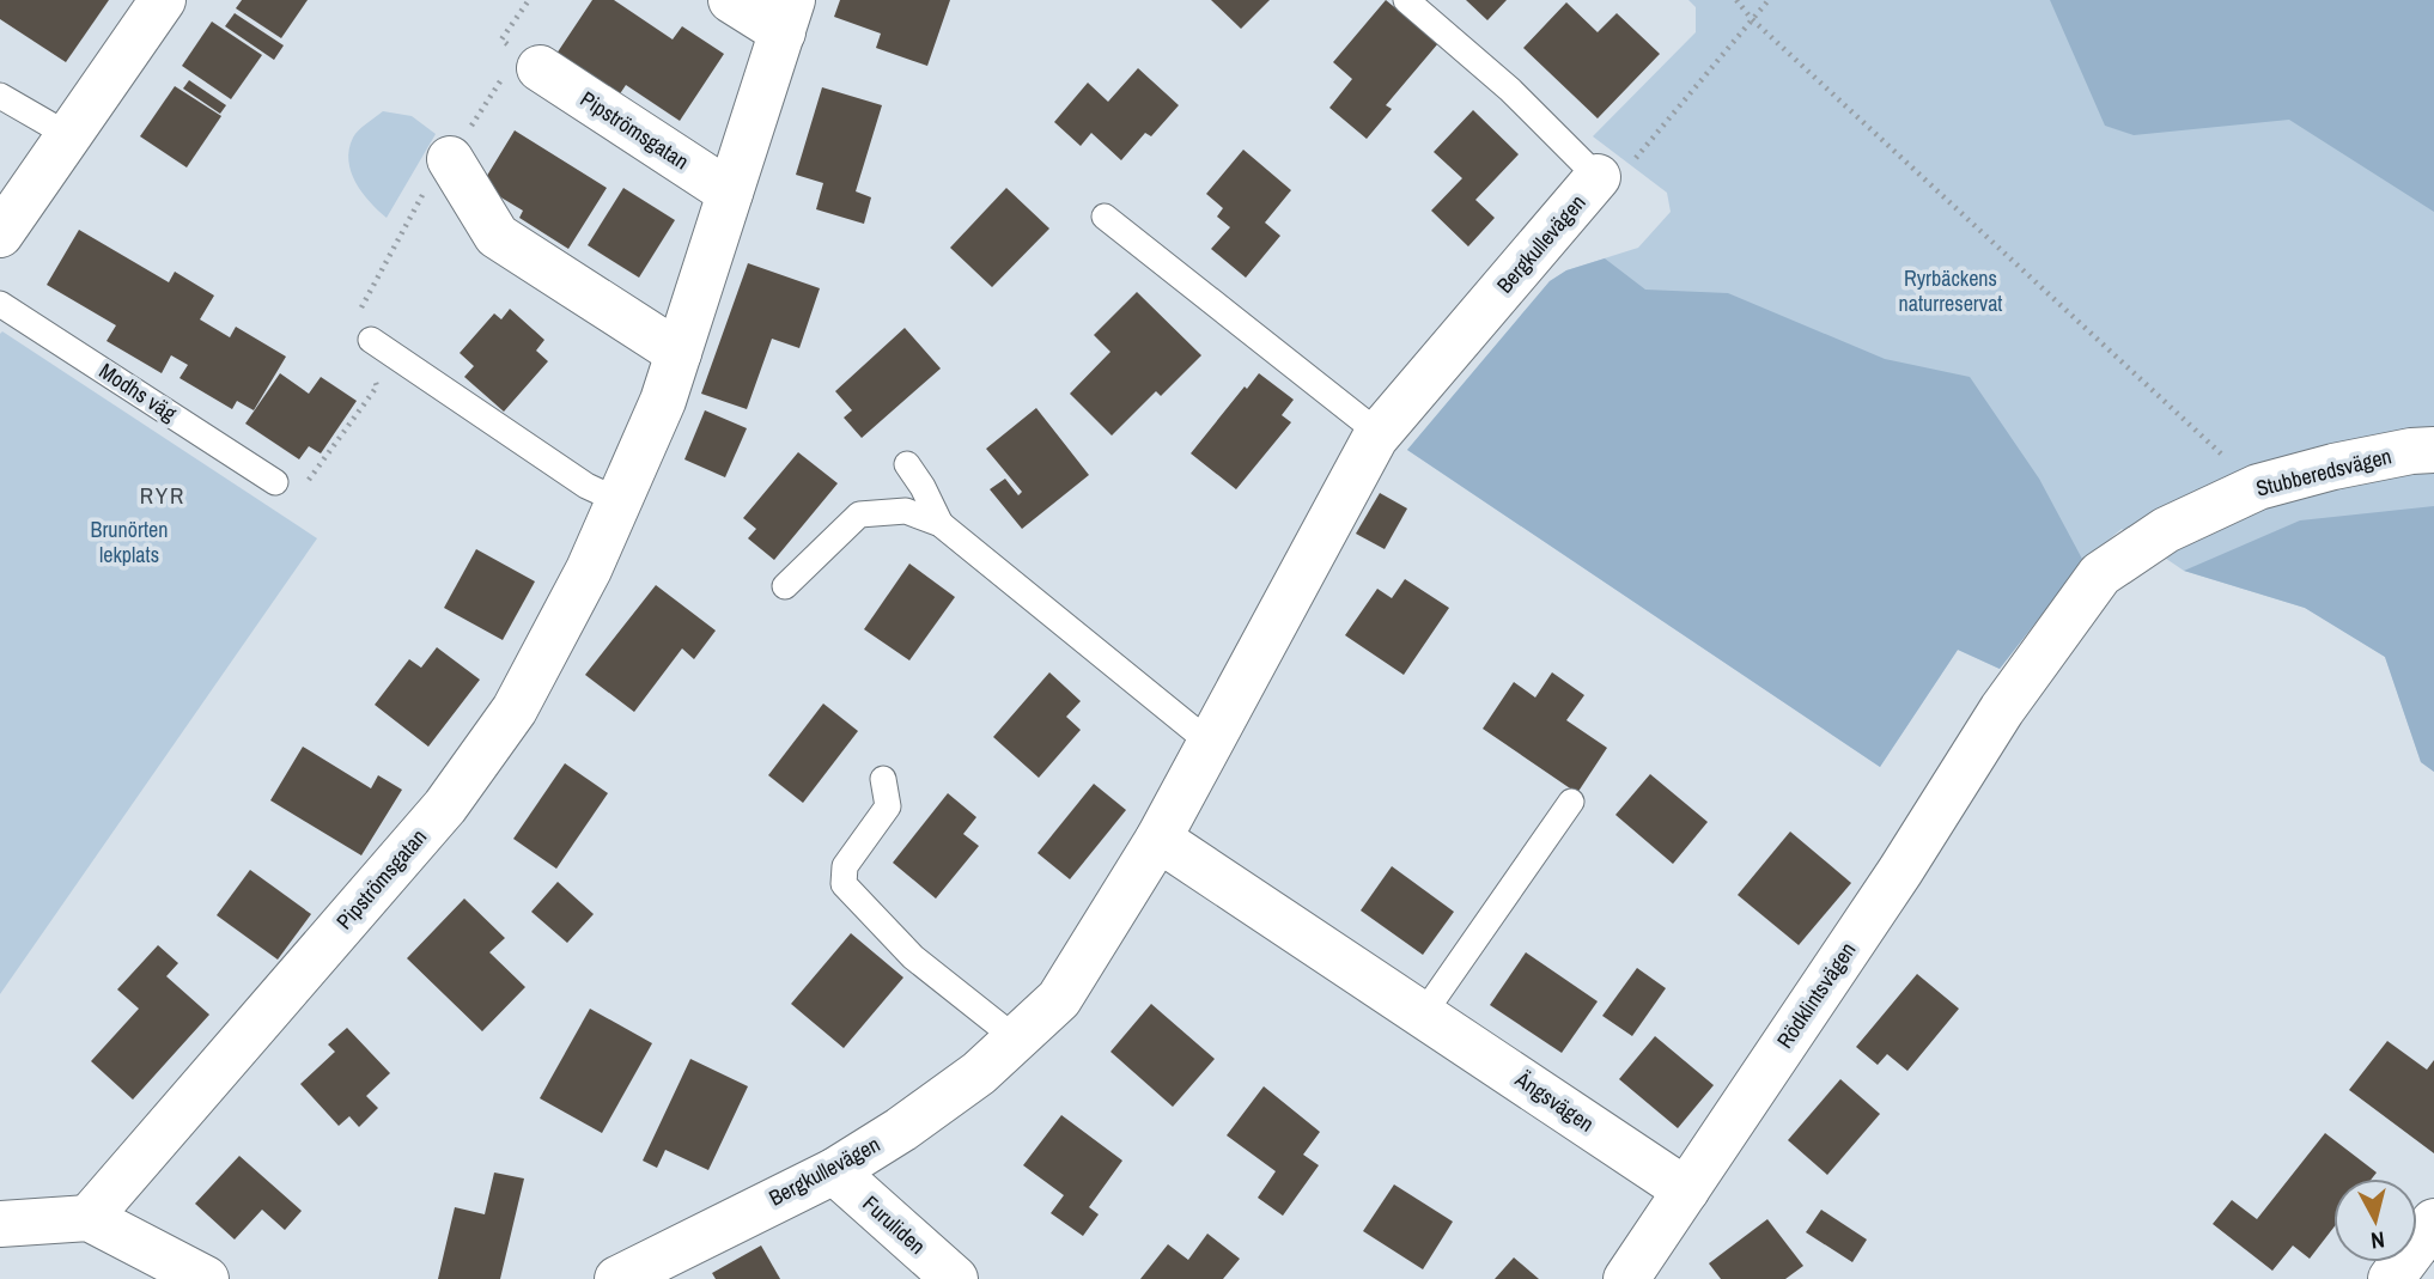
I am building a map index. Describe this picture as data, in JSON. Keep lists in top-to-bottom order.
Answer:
{
  "streets": {
    "street": [
      "Pipströmsgatan",
      "Bergkullevägen",
      "Stubberedsvägen",
      "Rödklintsvägen",
      "Ängsvägen",
      "Furuliden"
    ],
    "lane": ["Modhs väg"]
  },
  "crossings": [
    ["Bergkullevägen", "Ängsvägen"],
    ["Bergkullevägen", "Furuliden"],
    ["Stubberedsvägen", "Rödklintsvägen"],
    ["Rödklintsvägen", "Ängsvägen"]
  ],
  "districts": ["RYR"],
  "parks": ["Ryrbäckens naturreservat", "Brunörten lekplats"],
  "north": "bottom"
}
